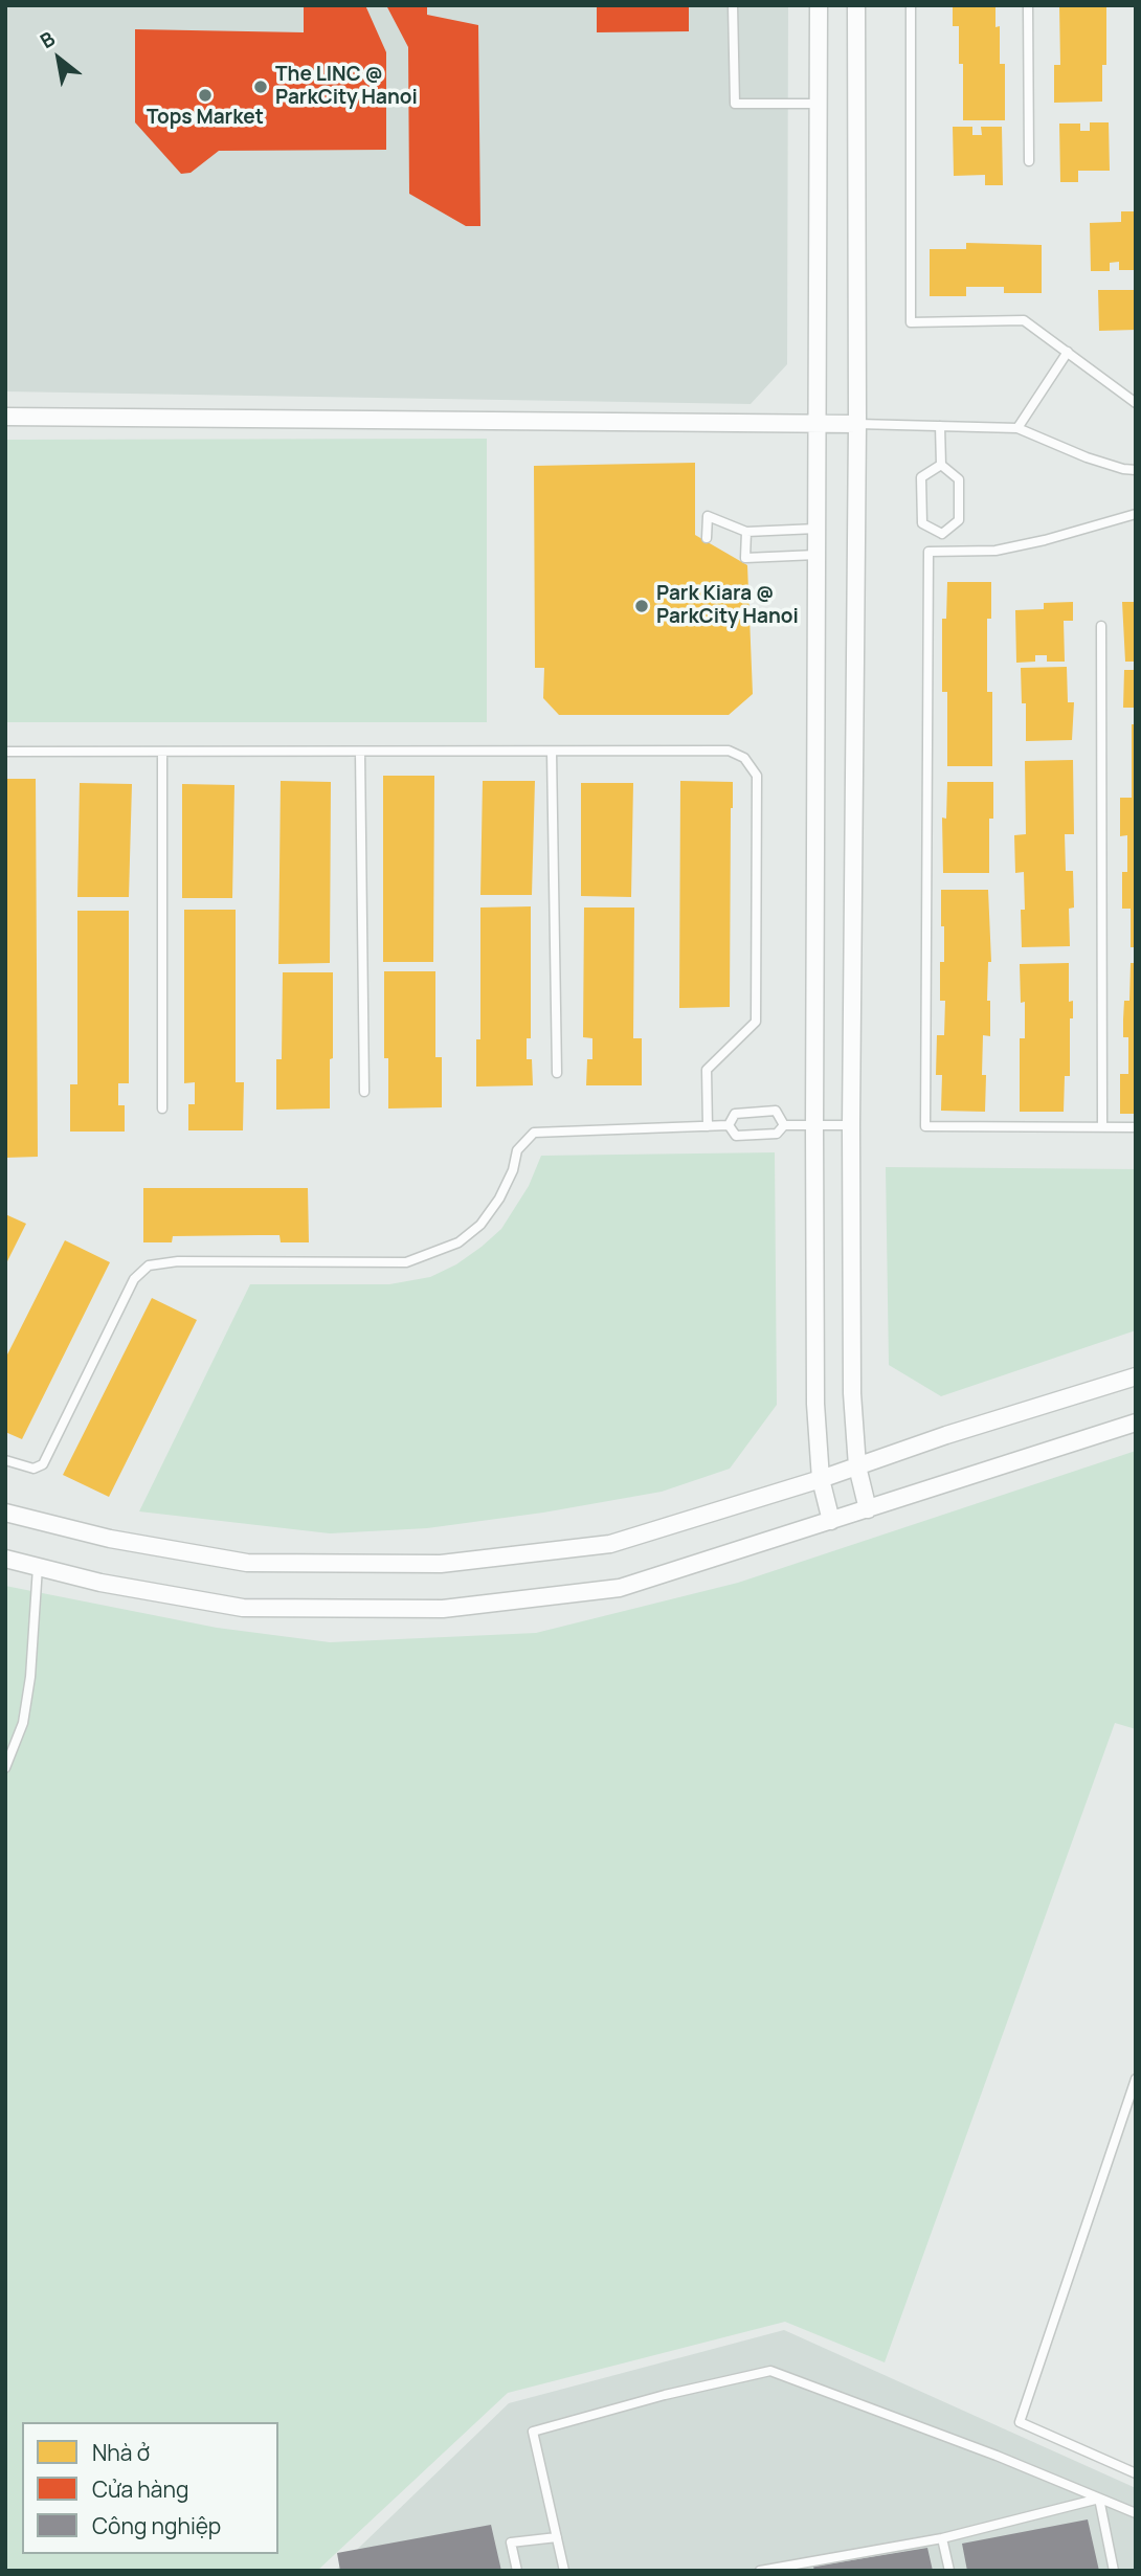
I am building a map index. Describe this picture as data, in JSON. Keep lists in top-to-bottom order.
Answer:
{
  "places": ["The LINC @ ParkCity Hanoi", "Tops Market", "Park Kiara @ ParkCity Hanoi"],
  "legend": ["Nhà ở", "Cửa hàng", "Công nghiệp"],
  "north": "top left"
}
